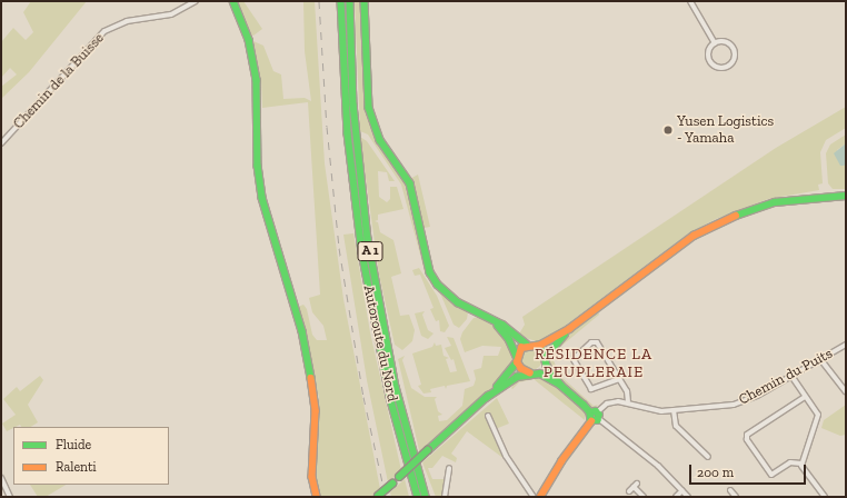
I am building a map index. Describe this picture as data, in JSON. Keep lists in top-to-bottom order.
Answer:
{
  "streets": {
    "main road": ["A 1", "Autoroute du Nord"],
    "street": ["Chemin de la Buisse", "Chemin du Puits"]
  },
  "districts": ["RÉSIDENCE LA PEUPLERAIE"],
  "places": ["Yusen Logistics - Yamaha"],
  "legend": ["Fluide", "Ralenti"],
  "scale_bar": "200 m"
}
